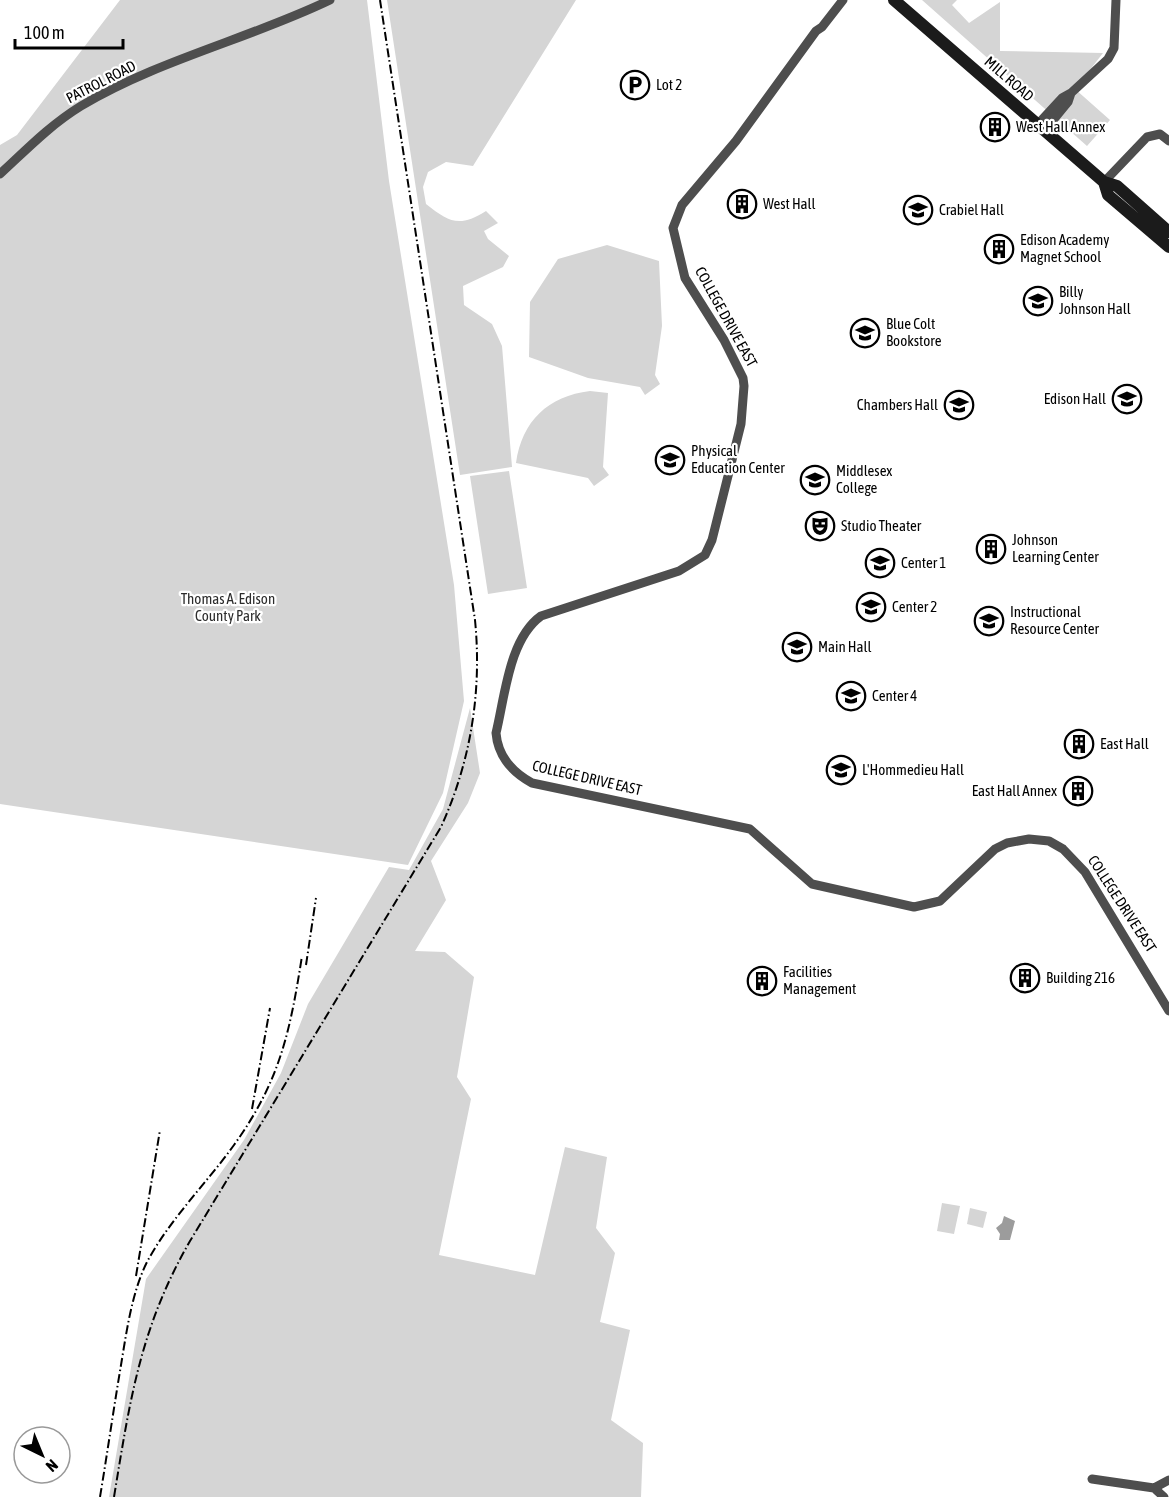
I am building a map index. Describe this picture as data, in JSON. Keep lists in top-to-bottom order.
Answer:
{
  "streets": {
    "street": ["MILL ROAD", "PATROL ROAD", "COLLEGE DRIVE EAST"]
  },
  "parks": ["Thomas A. Edison County Park"],
  "places": {
    "parking": ["Lot 2"],
    "building": [
      "West Hall Annex",
      "West Hall",
      "Edison Academy Magnet School",
      "Johnson Learning Center",
      "East Hall",
      "East Hall Annex",
      "Building 216",
      "Facilities Management"
    ],
    "school or university": [
      "Crabiel Hall",
      "Billy Johnson Hall",
      "Blue Colt Bookstore",
      "Edison Hall",
      "Chambers Hall",
      "Physical Education Center",
      "Middlesex College",
      "Center 1",
      "Center 2",
      "Instructional Resource Center",
      "Main Hall",
      "Center 4",
      "L'Hommedieu Hall"
    ],
    "theatre": ["Studio Theater"]
  },
  "scale_bar": "100 m",
  "north": "bottom right"
}
